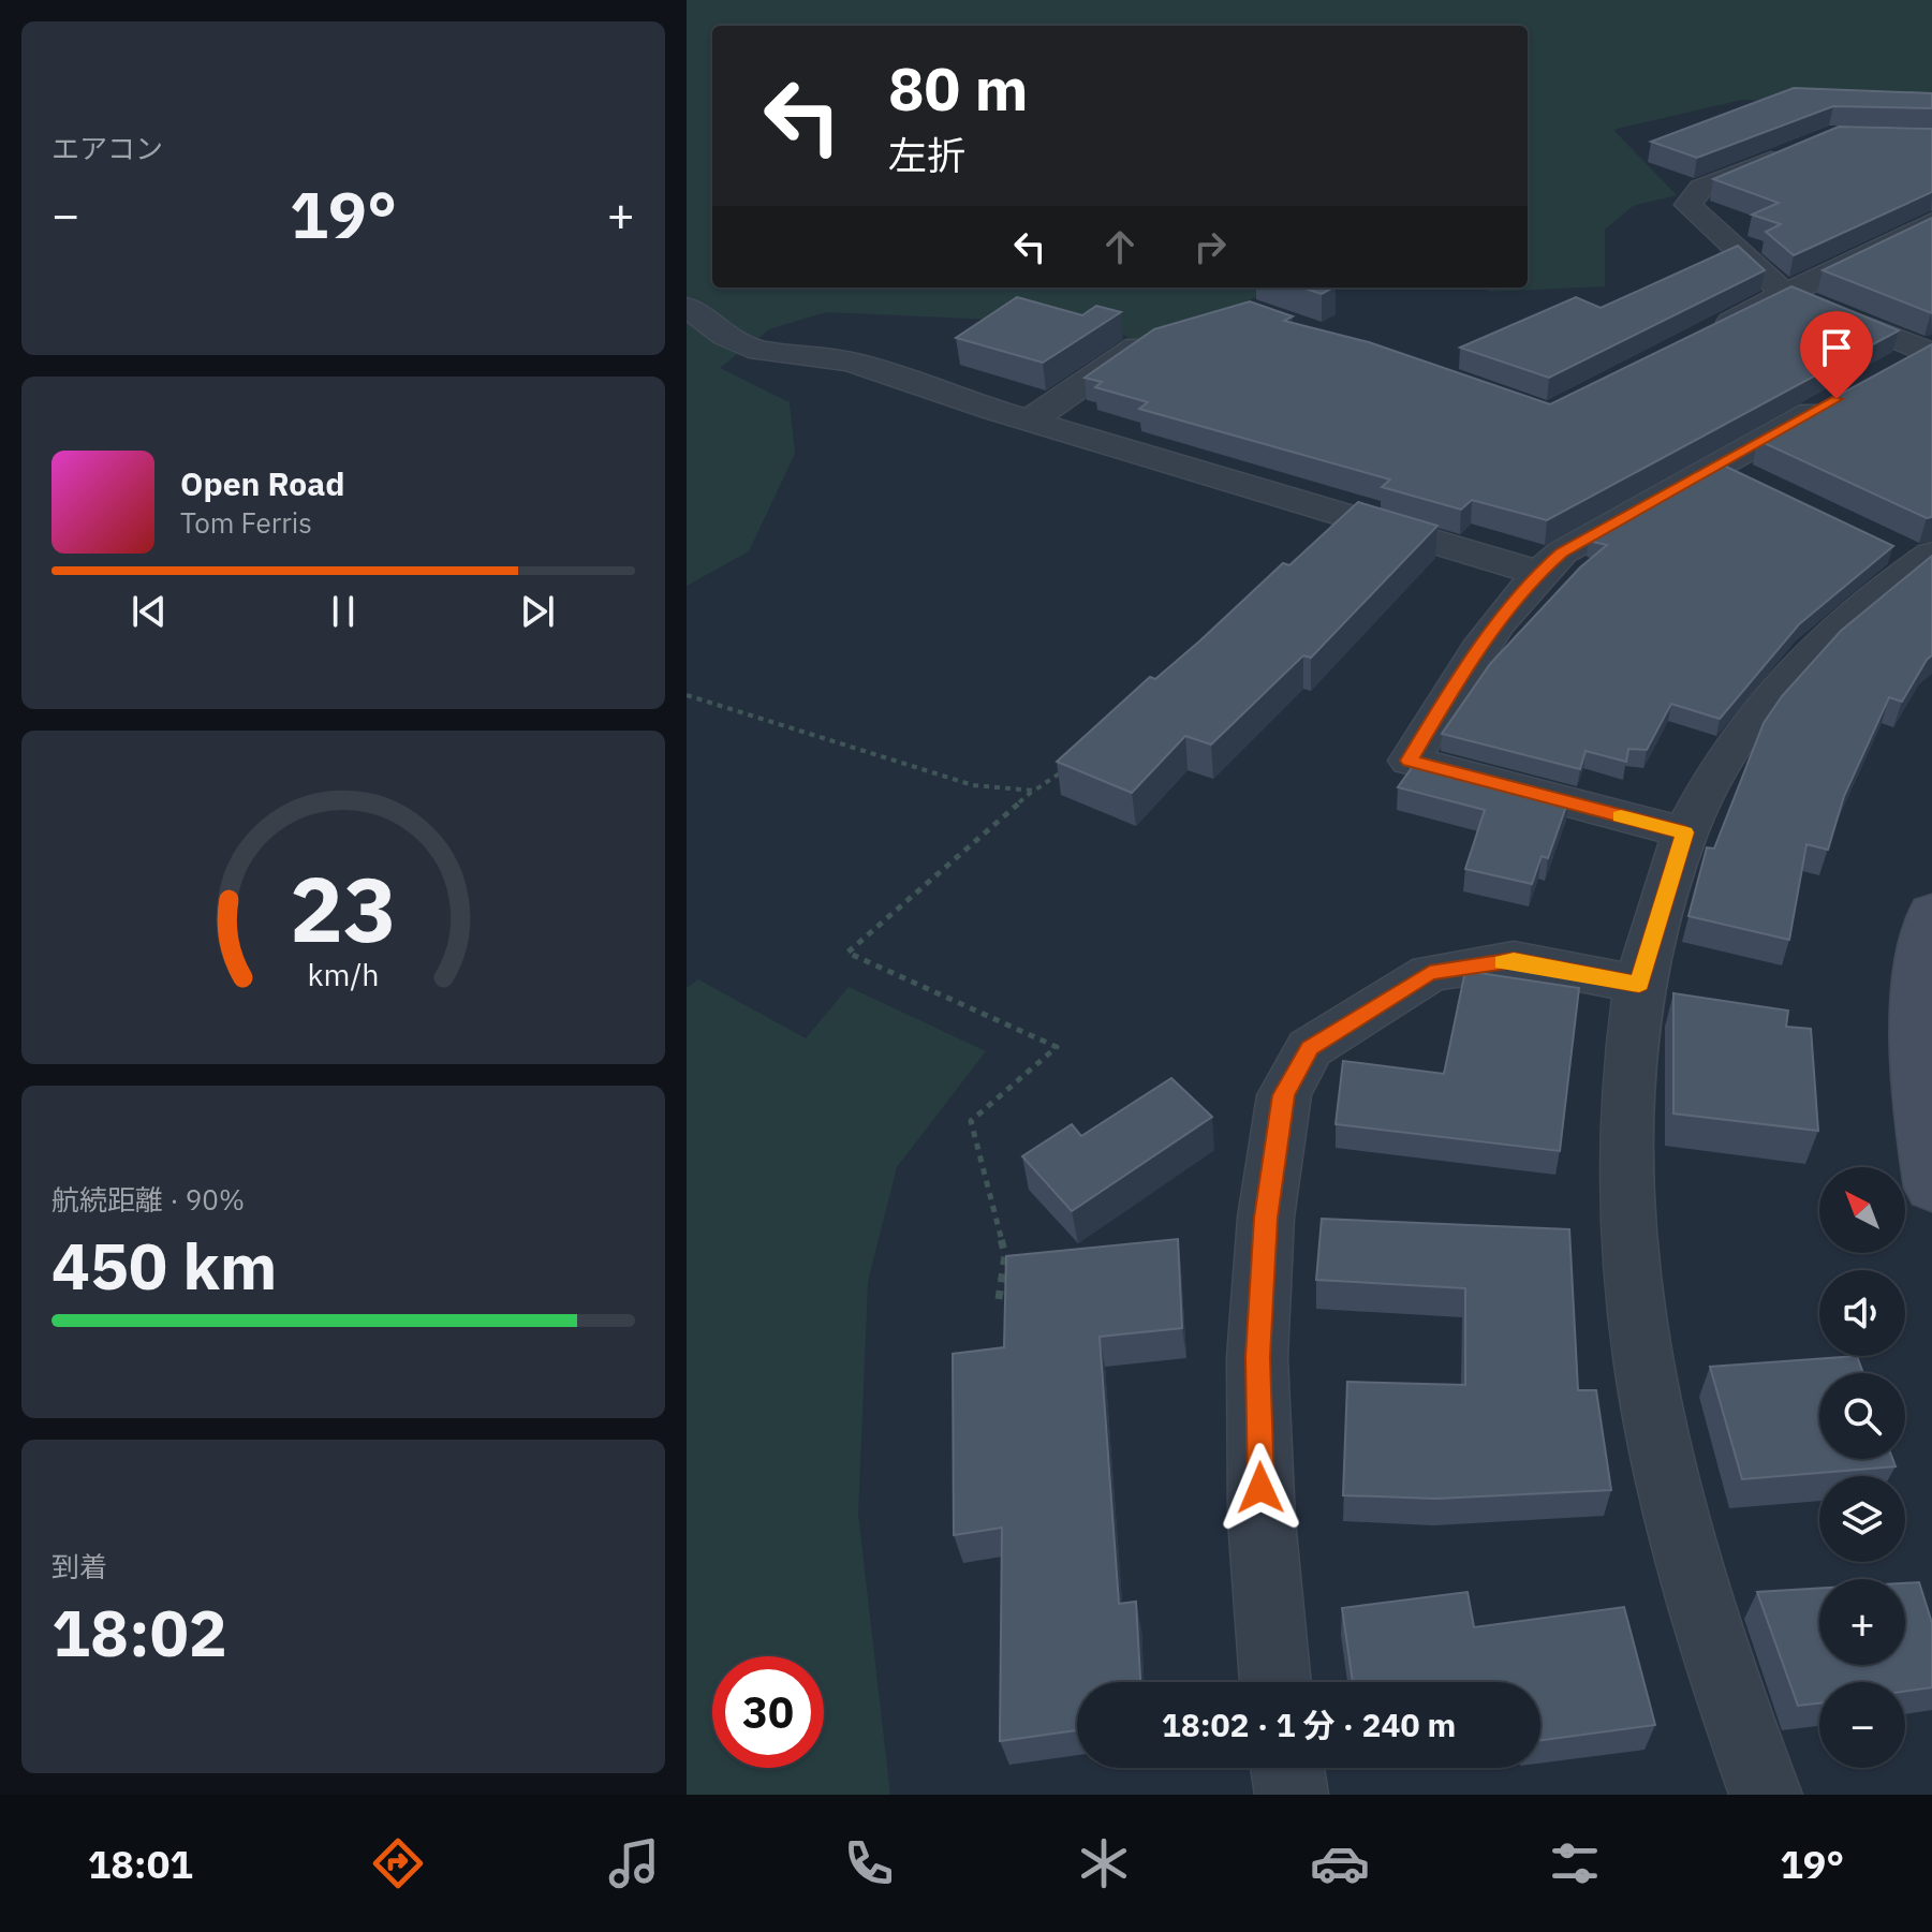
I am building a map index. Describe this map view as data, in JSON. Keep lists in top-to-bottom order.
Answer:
{
  "north": "top left",
  "page": {
    "tile": [
      "エアコン",
      ["航続距離 · 90%", "450 km"],
      ["到着", "18:02"]
    ],
    "turn": ["80 m", "左折"],
    "heat": ["−", "19°", "+"],
    "song": ["Open Road", "Tom Ferris"],
    "map_buttons": ["+", "−"],
    "limit": "30",
    "trip": "18:02 · 1 分 · 240 m",
    "tabs": ["18:01", "19°"],
    "gauge": ["23", "km/h"]
  }
}
